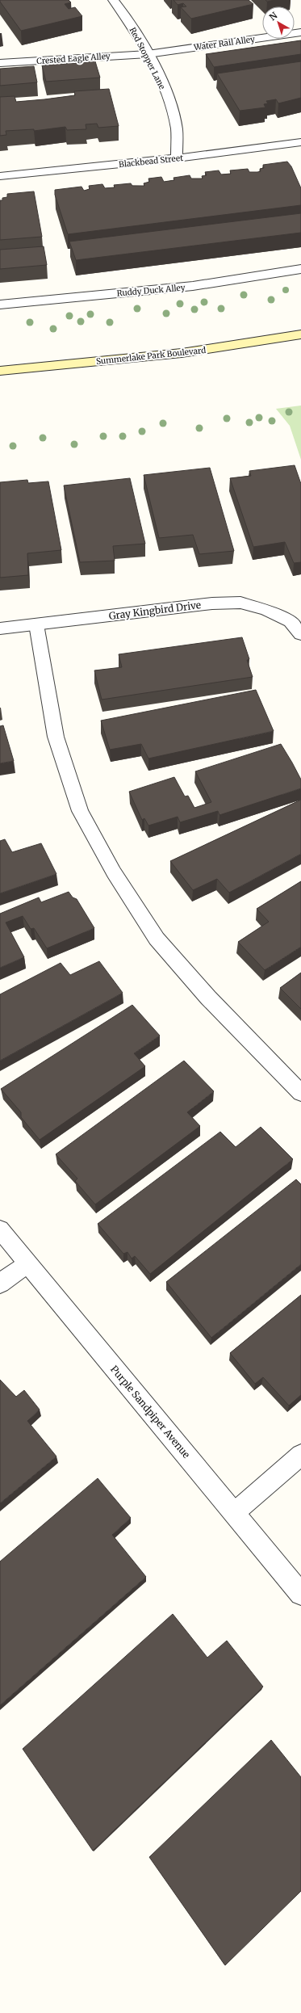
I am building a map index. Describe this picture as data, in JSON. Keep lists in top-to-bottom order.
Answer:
{
  "streets": {
    "main road": ["Summerlake Park Boulevard"],
    "street": [
      "Water Rail Alley",
      "Crested Eagle Alley",
      "Red Stopper Lane",
      "Blackbead Street",
      "Ruddy Duck Alley",
      "Gray Kingbird Drive",
      "Purple Sandpiper Avenue"
    ]
  },
  "crossings": [
    ["Water Rail Alley", "Crested Eagle Alley"],
    ["Water Rail Alley", "Red Stopper Lane"],
    ["Crested Eagle Alley", "Red Stopper Lane"],
    ["Red Stopper Lane", "Blackbead Street"]
  ],
  "north": "top left"
}
